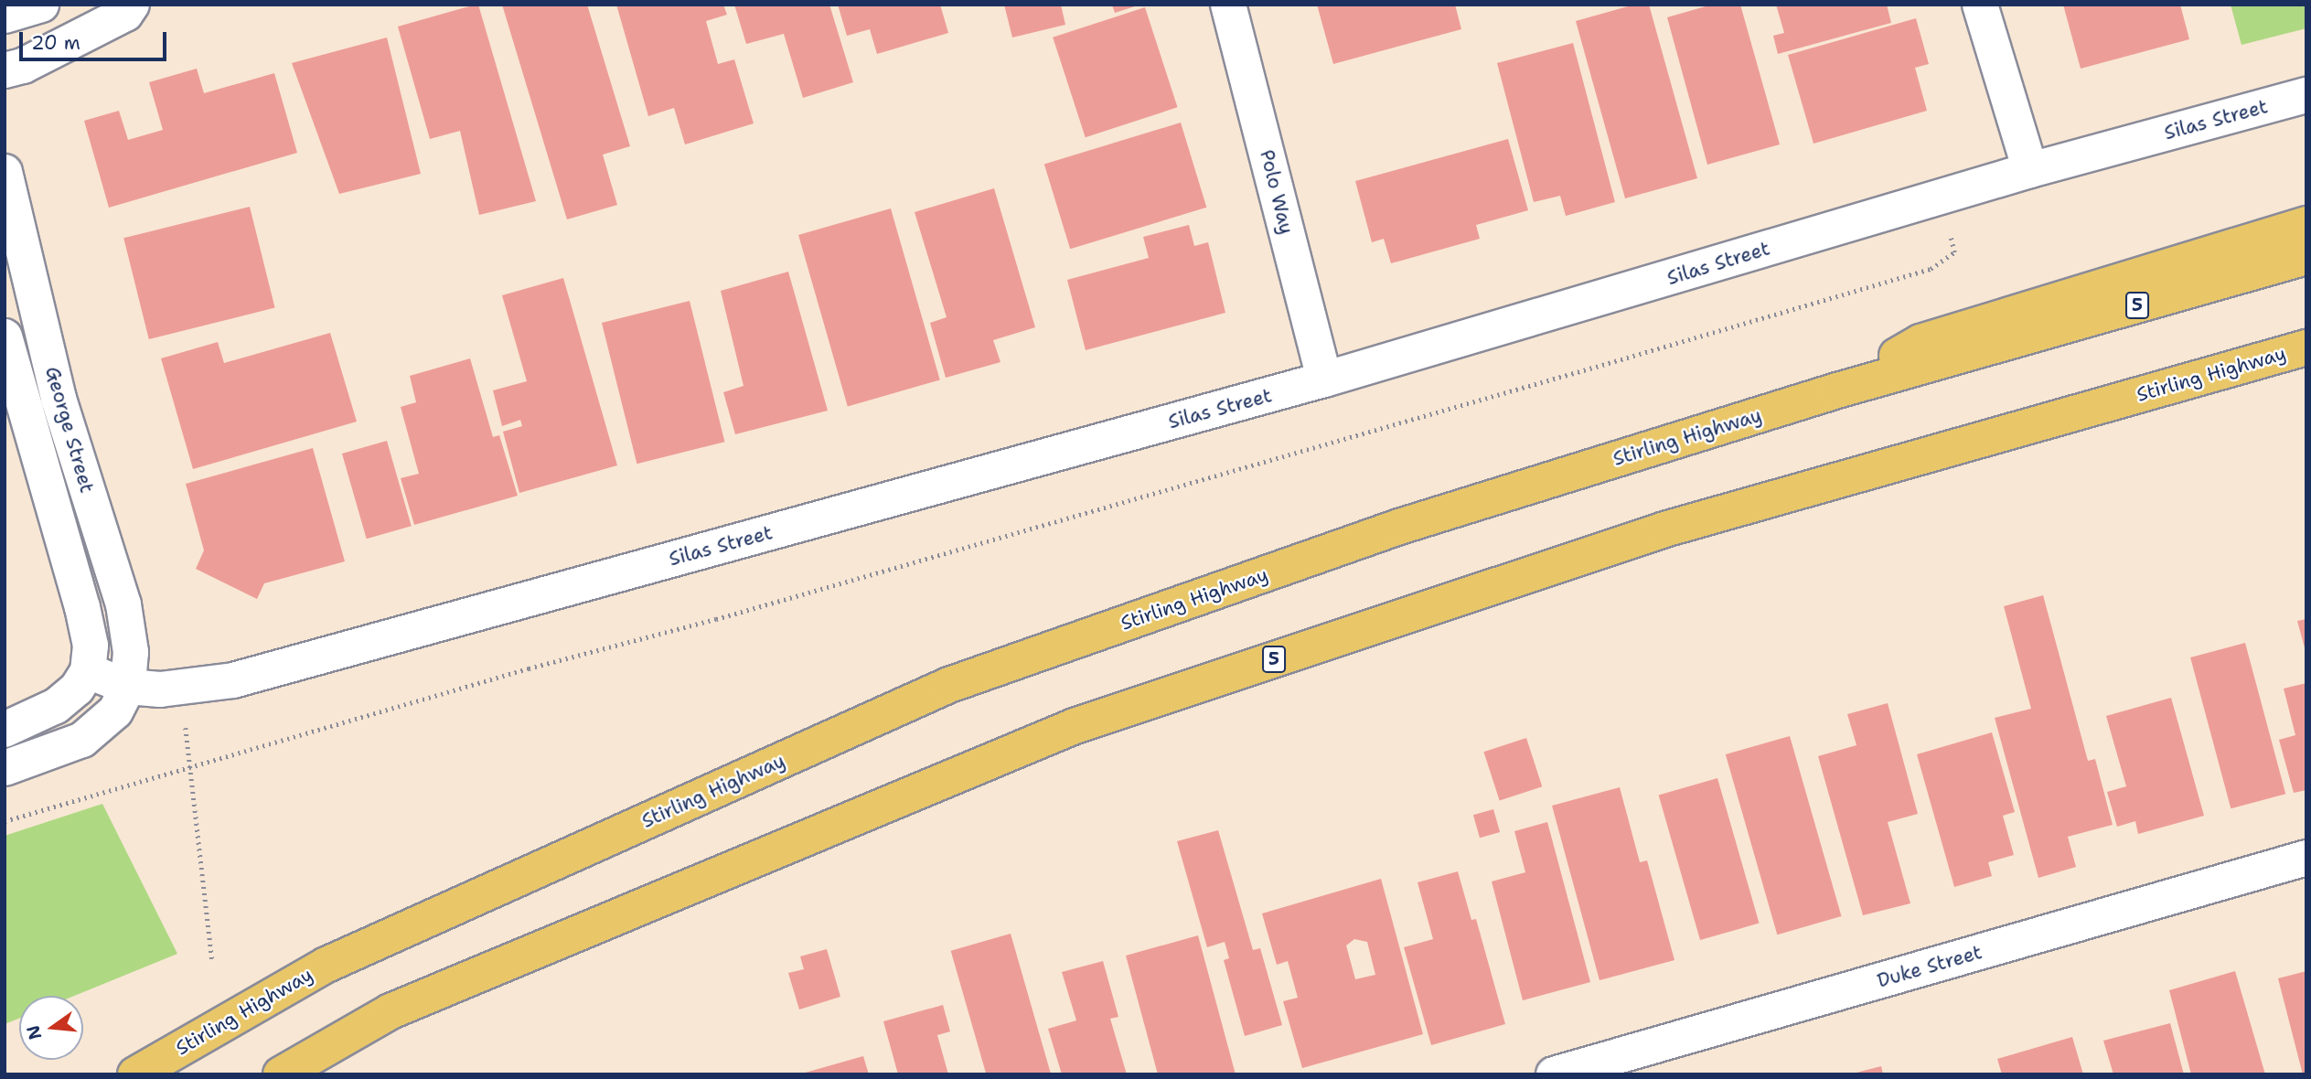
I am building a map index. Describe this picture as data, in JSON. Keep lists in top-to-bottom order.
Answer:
{
  "streets": {
    "highway": ["5", "Stirling Highway"],
    "street": [
      "Silas Street",
      "Polo Way",
      "George Street",
      "Duke Street"
    ]
  },
  "crossings": [
    ["Silas Street", "Polo Way"],
    ["Silas Street", "George Street"]
  ],
  "scale_bar": "20 m",
  "north": "left"
}
